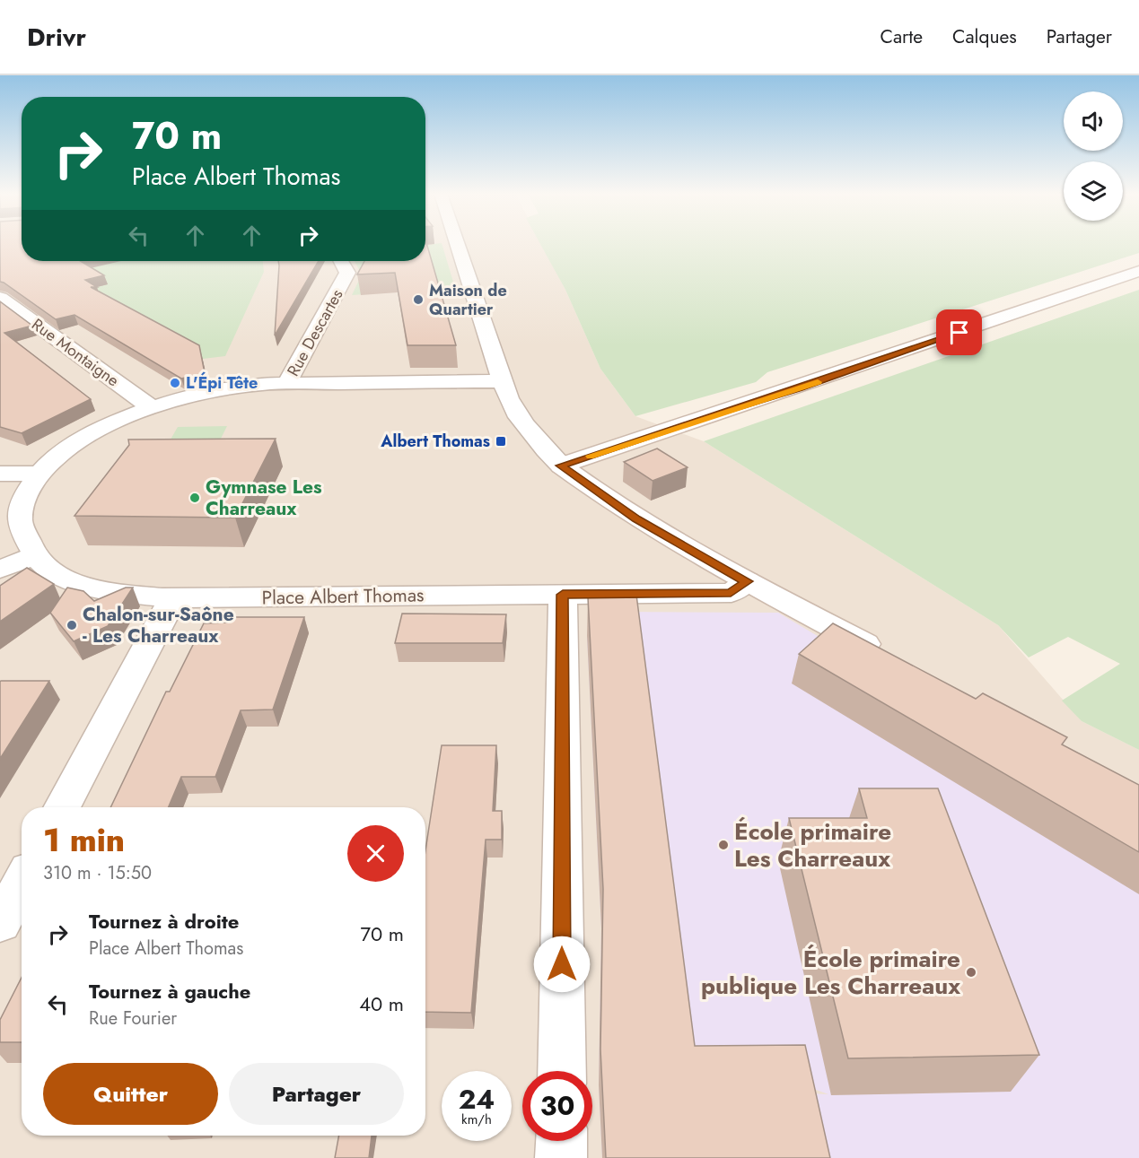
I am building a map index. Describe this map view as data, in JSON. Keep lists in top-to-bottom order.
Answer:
{
  "streets": {
    "street": ["Rue Descartes", "Rue Montaigne", "Place Albert Thomas"]
  },
  "crossings": [
    ["Rue Descartes", "Place Albert Thomas"],
    ["Rue Montaigne", "Place Albert Thomas"]
  ],
  "places": {
    "other": [
      "Maison de Quartier",
      "L'Épi Tête",
      "Gymnase Les Charreaux",
      "Chalon-sur-Saône - Les Charreaux",
      "École primaire Les Charreaux",
      "École primaire publique Les Charreaux"
    ],
    "transit": ["Albert Thomas"]
  },
  "page": {
    "header": "Drivr",
    "nav": ["Carte", "Calques", "Partager"],
    "turn": ["70 m", "Place Albert Thomas"],
    "heading": ["1 min", "310 m · 15:50"],
    "list": [
      {
        "name": "Tournez à droite",
        "note": "Place Albert Thomas",
        "value": "70 m"
      },
      {
        "name": "Tournez à gauche",
        "note": "Rue Fourier",
        "value": "40 m"
      }
    ],
    "buttons": ["Quitter", "Partager"],
    "speed": "24 km/h",
    "limit": "30"
  }
}
